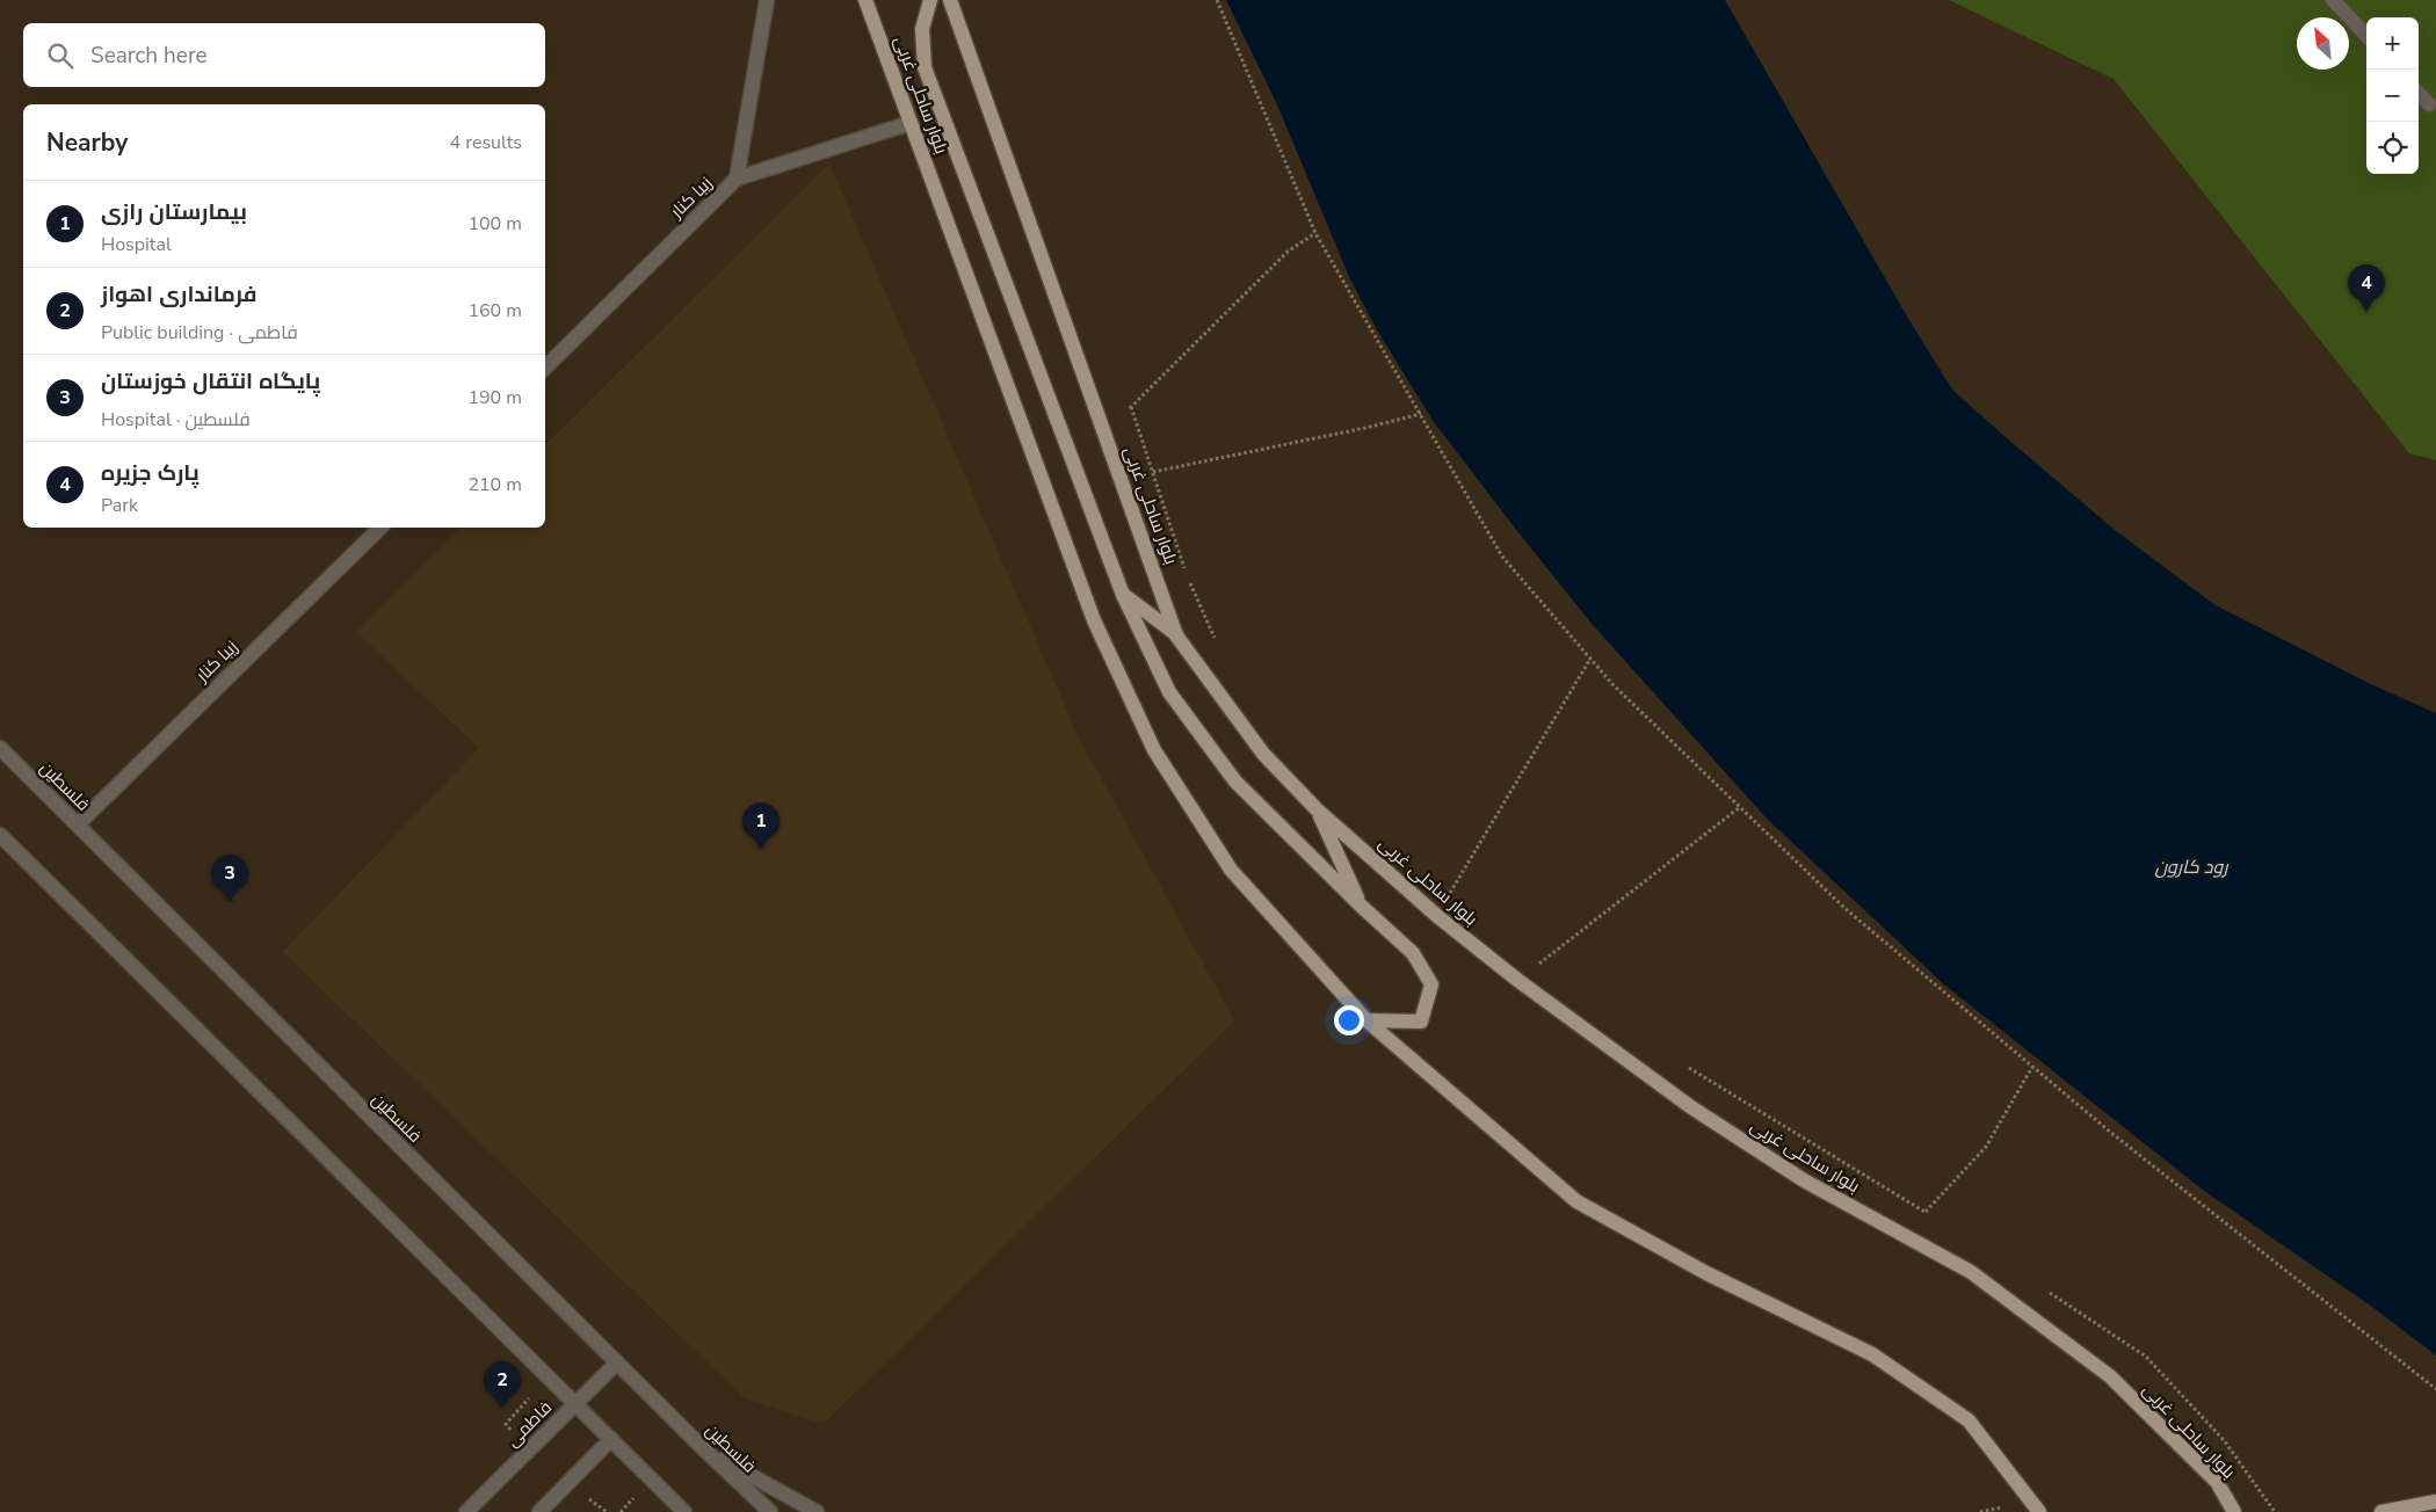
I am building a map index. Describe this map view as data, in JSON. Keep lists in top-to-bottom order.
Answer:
{
  "streets": {
    "main road": ["بلوار ساحلی غربی"],
    "street": ["زیبا کنار", "فلسطین", "فاطمی"]
  },
  "crossings": [
    ["زیبا کنار", "فلسطین"],
    ["فلسطین", "فاطمی"]
  ],
  "water": ["رود کارون"],
  "north": "top left",
  "page": {
    "map_buttons": ["+", "−"],
    "search": "Search here",
    "heading": ["Nearby", "4 results"],
    "list": [
      {
        "mark": "1",
        "name": "بیمارستان رازی",
        "note": "Hospital",
        "value": "100 m"
      },
      {
        "mark": "2",
        "name": "فرمانداری اهواز",
        "note": "Public building · فاطمی",
        "value": "160 m"
      },
      {
        "mark": "3",
        "name": "پایگاه انتقال خوزستان",
        "note": "Hospital · فلسطین",
        "value": "190 m"
      },
      {
        "mark": "4",
        "name": "پارک جزیره",
        "note": "Park",
        "value": "210 m"
      }
    ],
    "pins": [
      "4",
      "1",
      "3",
      "2"
    ]
  }
}
